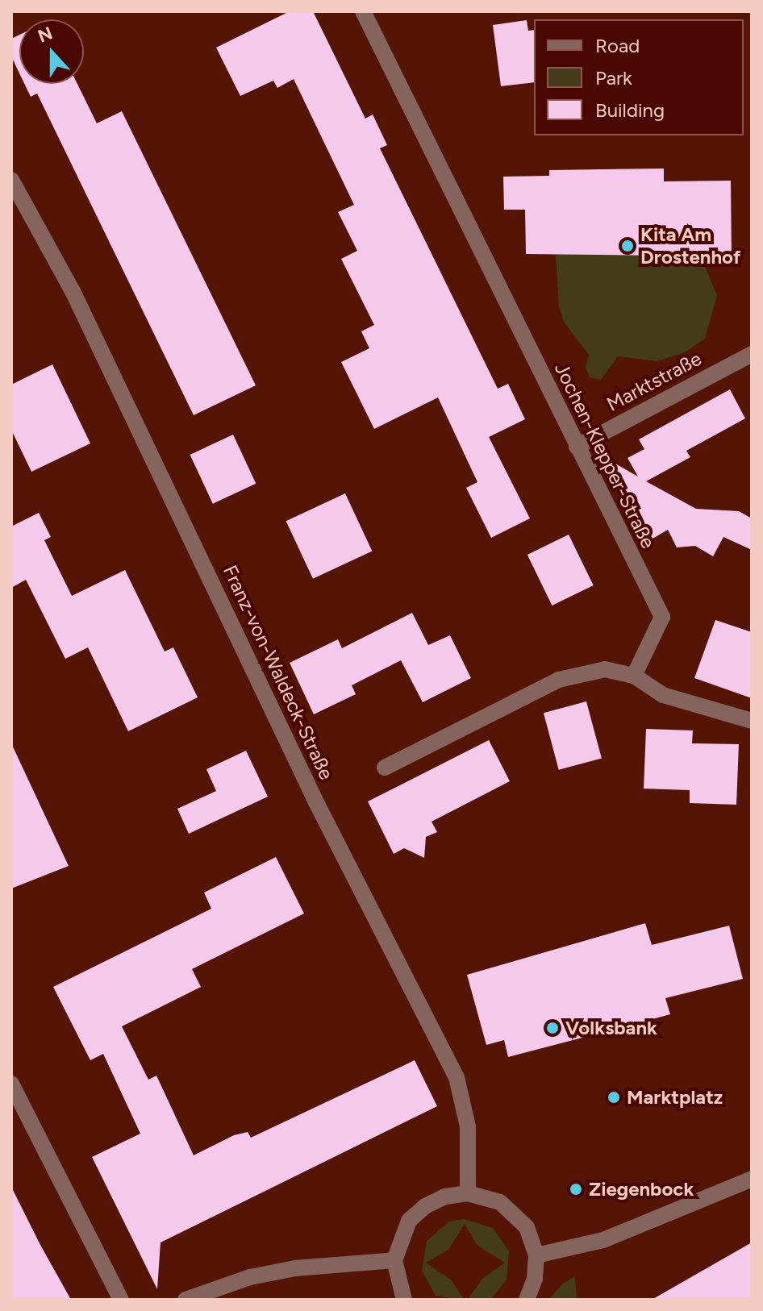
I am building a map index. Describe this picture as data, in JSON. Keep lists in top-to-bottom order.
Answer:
{
  "streets": {
    "street": ["Marktstraße", "Jochen-Klepper-Straße", "Franz-von-Waldeck-Straße"]
  },
  "crossings": [
    ["Marktstraße", "Jochen-Klepper-Straße"]
  ],
  "places": [
    "Kita Am Drostenhof",
    "Volksbank",
    "Marktplatz",
    "Ziegenbock"
  ],
  "legend": ["Road", "Park", "Building"],
  "north": "top"
}
